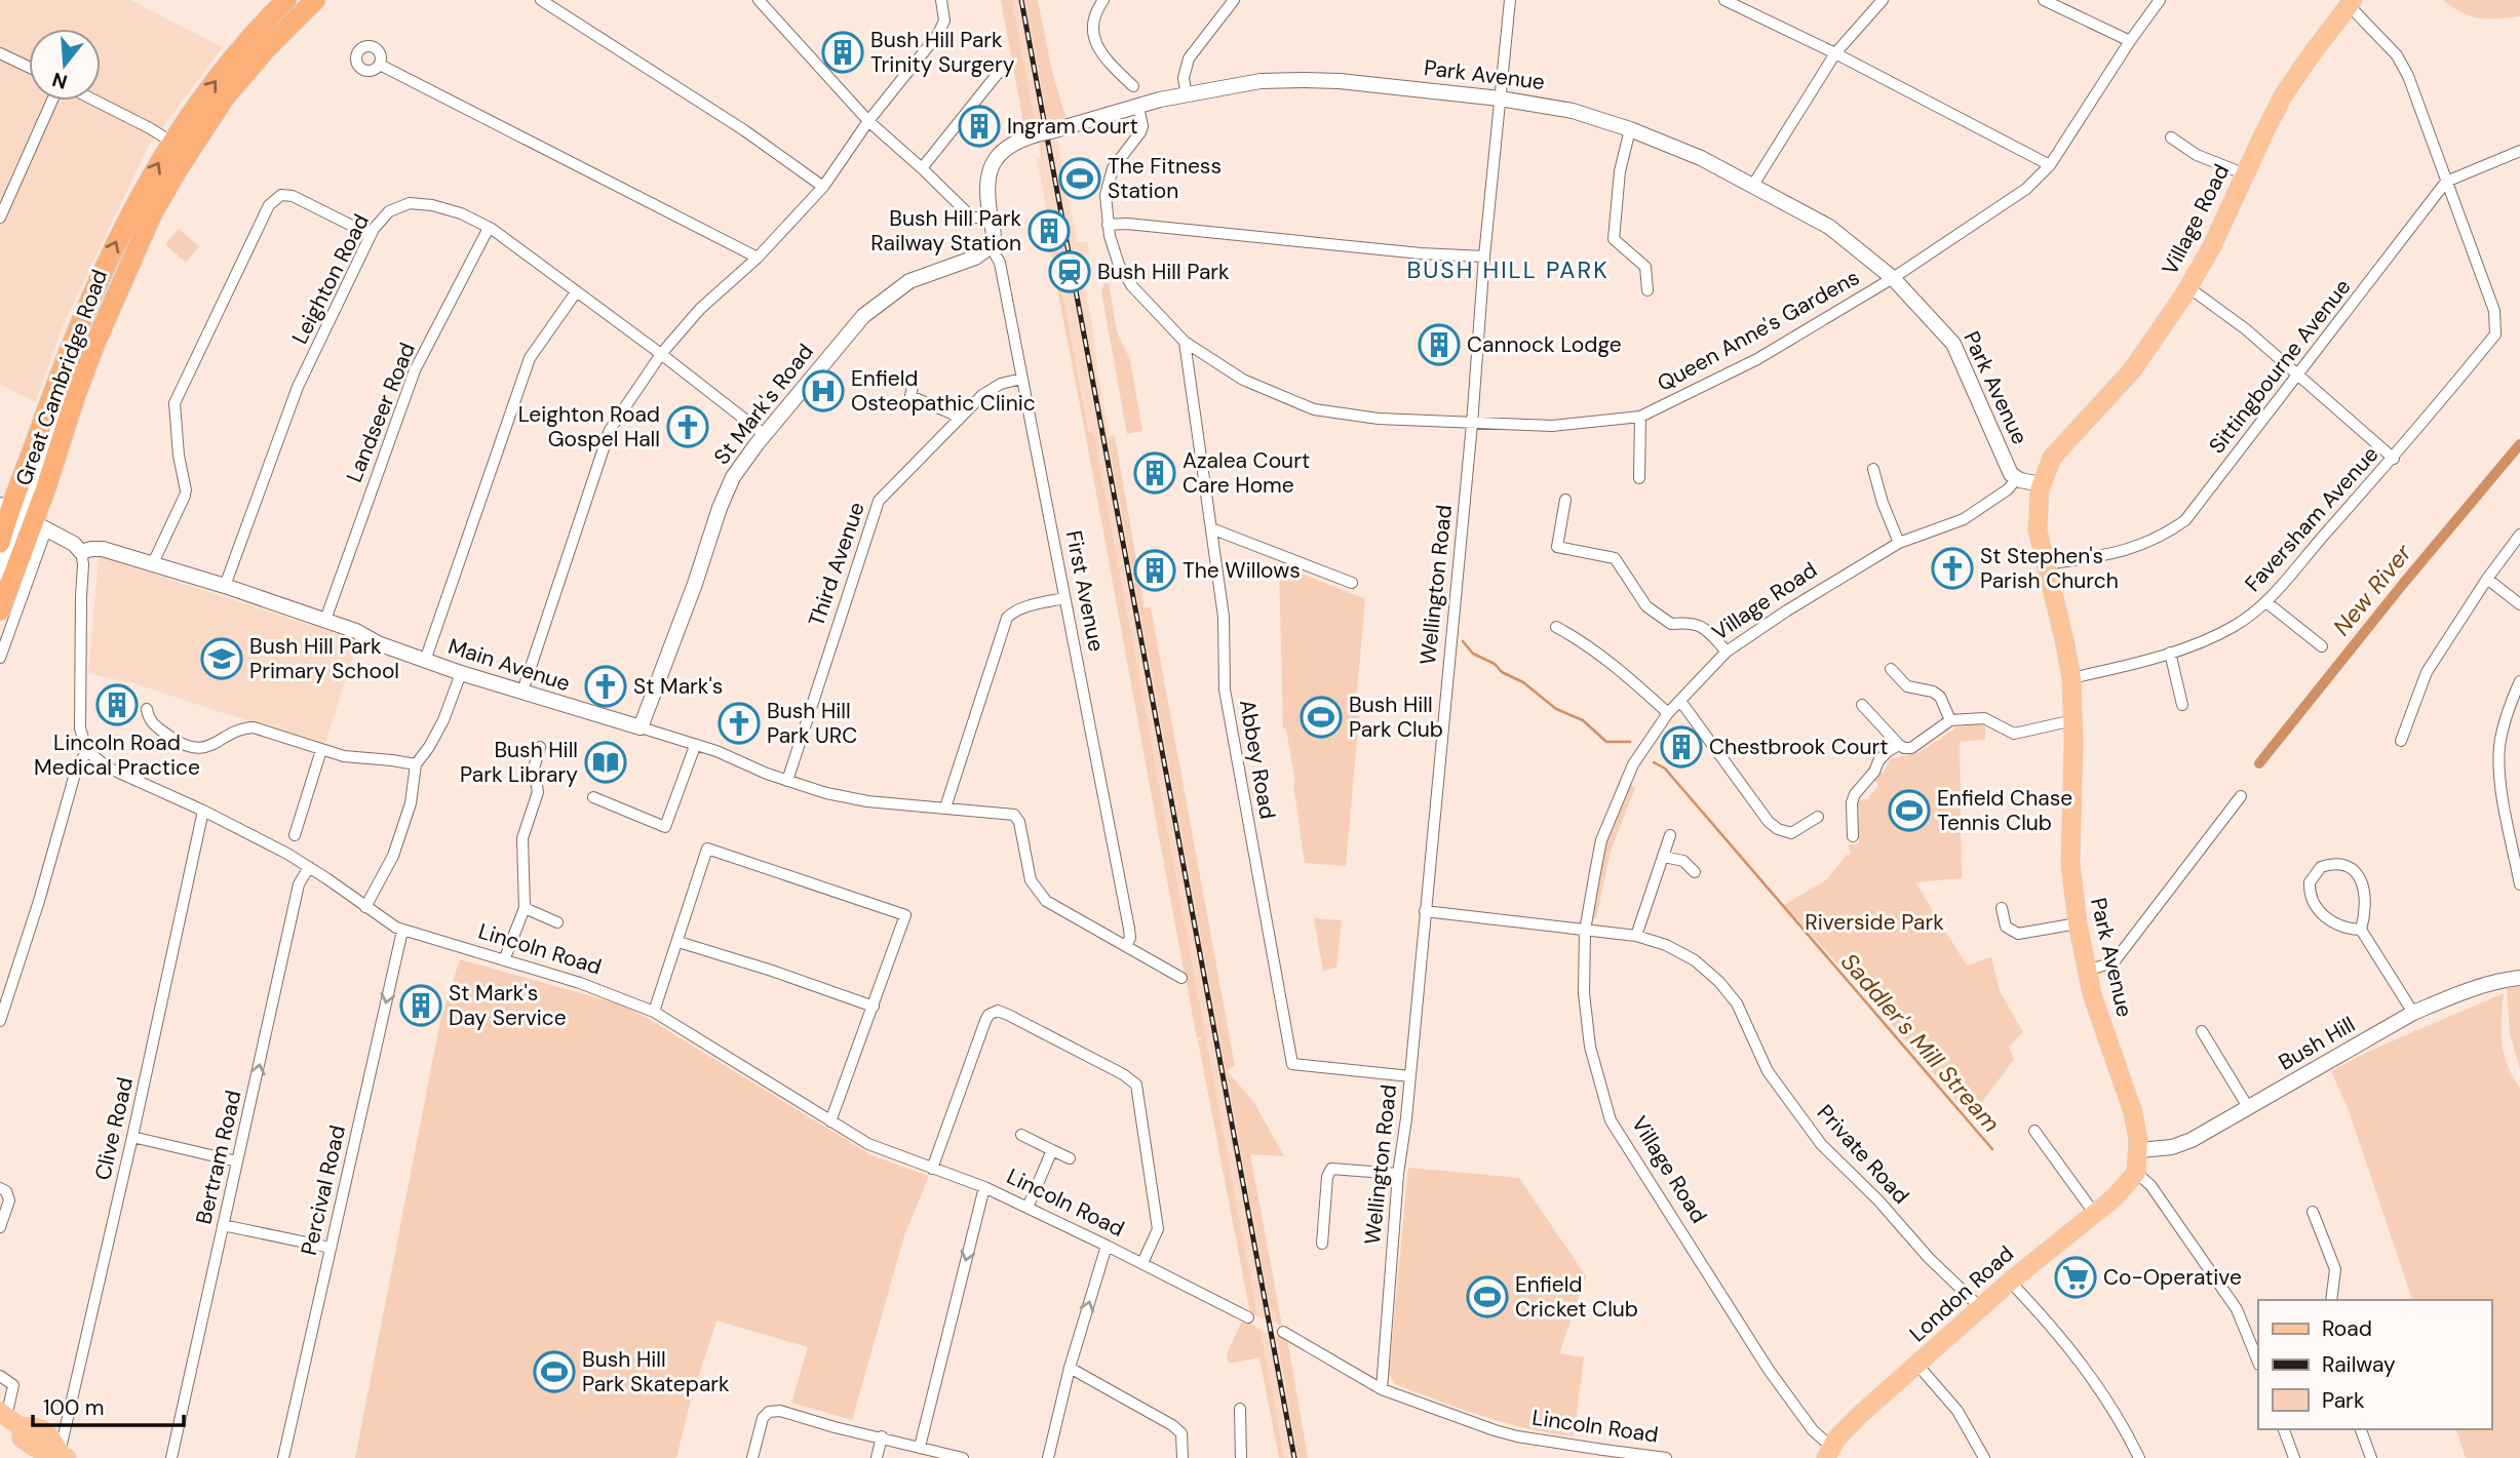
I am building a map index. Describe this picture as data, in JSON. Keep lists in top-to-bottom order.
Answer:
{
  "streets": {
    "highway": ["Great Cambridge Road"],
    "main road": ["Park Avenue", "Village Road", "London Road"],
    "street": [
      "Leighton Road",
      "Queen Anne's Gardens",
      "Sittingbourne Avenue",
      "St Mark's Road",
      "Landseer Road",
      "Faversham Avenue",
      "Third Avenue",
      "Wellington Road",
      "First Avenue",
      "Main Avenue",
      "Abbey Road",
      "Lincoln Road",
      "Bush Hill",
      "Clive Road",
      "Private Road",
      "Bertram Road",
      "Percival Road"
    ]
  },
  "crossings": [
    ["Park Avenue", "Village Road"],
    ["Park Avenue", "Queen Anne's Gardens"],
    ["Park Avenue", "Sittingbourne Avenue"],
    ["Park Avenue", "Faversham Avenue"],
    ["Park Avenue", "Wellington Road"],
    ["Park Avenue", "First Avenue"],
    ["Park Avenue", "Bush Hill"],
    ["Park Avenue", "London Road"],
    ["Village Road", "Private Road"],
    ["Village Road", "London Road"],
    ["Leighton Road", "St Mark's Road"],
    ["Leighton Road", "Landseer Road"],
    ["Leighton Road", "Main Avenue"],
    ["Queen Anne's Gardens", "Wellington Road"],
    ["Queen Anne's Gardens", "First Avenue"],
    ["Queen Anne's Gardens", "Abbey Road"],
    ["Sittingbourne Avenue", "Faversham Avenue"],
    ["St Mark's Road", "First Avenue"],
    ["St Mark's Road", "Main Avenue"],
    ["Landseer Road", "Main Avenue"],
    ["Third Avenue", "First Avenue"],
    ["Third Avenue", "Main Avenue"],
    ["Wellington Road", "Abbey Road"],
    ["Wellington Road", "Lincoln Road"],
    ["Wellington Road", "Private Road"],
    ["First Avenue", "Main Avenue"],
    ["Lincoln Road", "Clive Road"],
    ["Lincoln Road", "Bertram Road"],
    ["Lincoln Road", "Percival Road"],
    ["Private Road", "London Road"]
  ],
  "one_way": ["Bertram Road", "Percival Road"],
  "districts": ["BUSH HILL PARK"],
  "water": ["New River", "Saddler's Mill Stream"],
  "parks": ["Riverside Park"],
  "places": {
    "building": [
      "Bush Hill Park Trinity Surgery",
      "Ingram Court",
      "Bush Hill Park Railway Station",
      "Cannock Lodge",
      "Azalea Court Care Home",
      "The Willows",
      "Lincoln Road Medical Practice",
      "Chestbrook Court",
      "St Mark's Day Service"
    ],
    "sports": [
      "The Fitness Station",
      "Bush Hill Park Club",
      "Enfield Chase Tennis Club",
      "Enfield Cricket Club",
      "Bush Hill Park Skatepark"
    ],
    "station": ["Bush Hill Park"],
    "hospital": ["Enfield Osteopathic Clinic"],
    "church": [
      "Leighton Road Gospel Hall",
      "St Stephen's Parish Church",
      "St Mark's",
      "Bush Hill Park URC"
    ],
    "school or university": ["Bush Hill Park Primary School"],
    "library": ["Bush Hill Park Library"],
    "supermarket": ["Co-Operative"]
  },
  "legend": ["Road", "Railway", "Park"],
  "scale_bar": "100 m",
  "north": "bottom"
}
